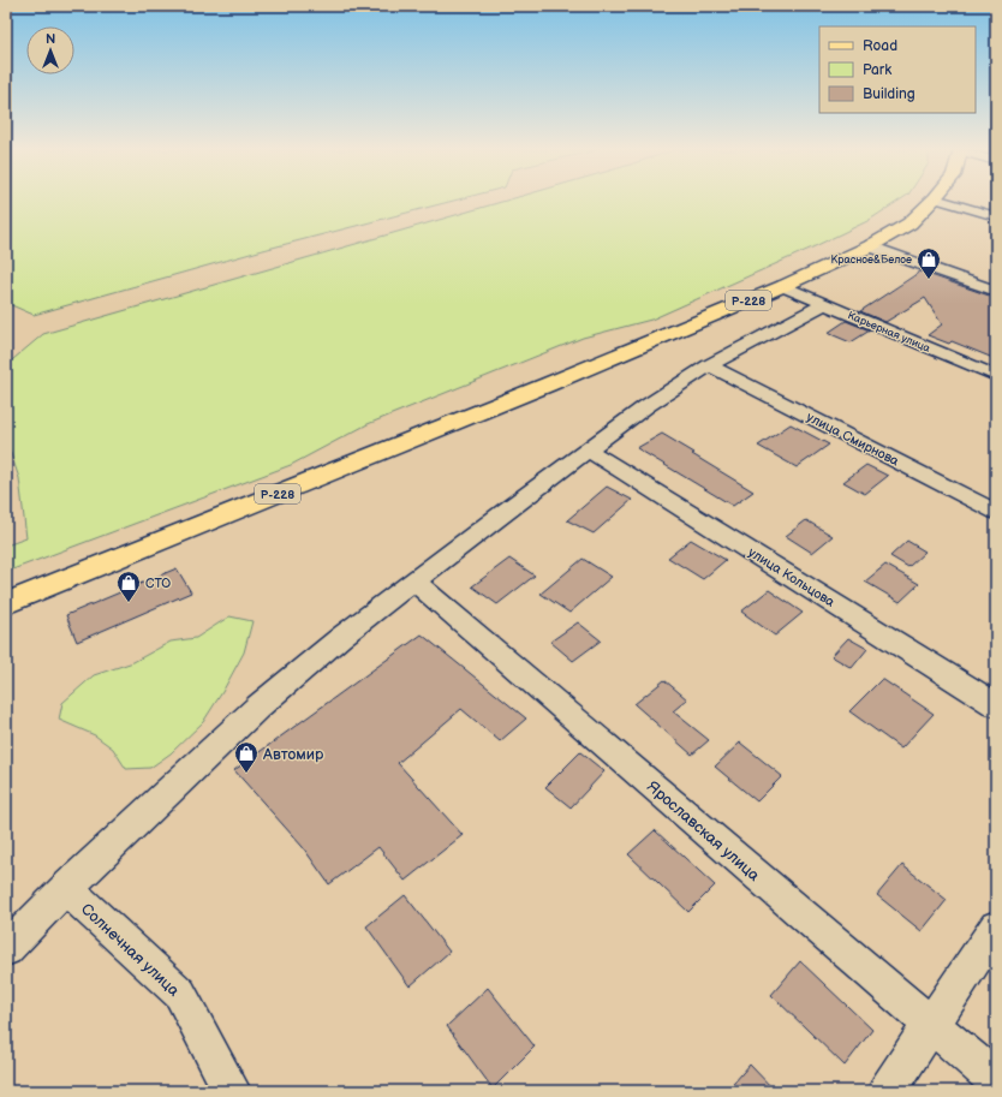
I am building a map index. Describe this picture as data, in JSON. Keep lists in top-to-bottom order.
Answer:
{
  "streets": {
    "main road": ["Р-228"],
    "street": [
      "Карьерная улица",
      "улица Смирнова",
      "улица Кольцова",
      "Ярославская улица",
      "Солнечная улица"
    ]
  },
  "crossings": [
    ["Р-228", "Карьерная улица"]
  ],
  "places": {
    "shop": ["Красное&Белое", "СТО", "Автомир"]
  },
  "legend": ["Road", "Park", "Building"],
  "north": "top"
}
